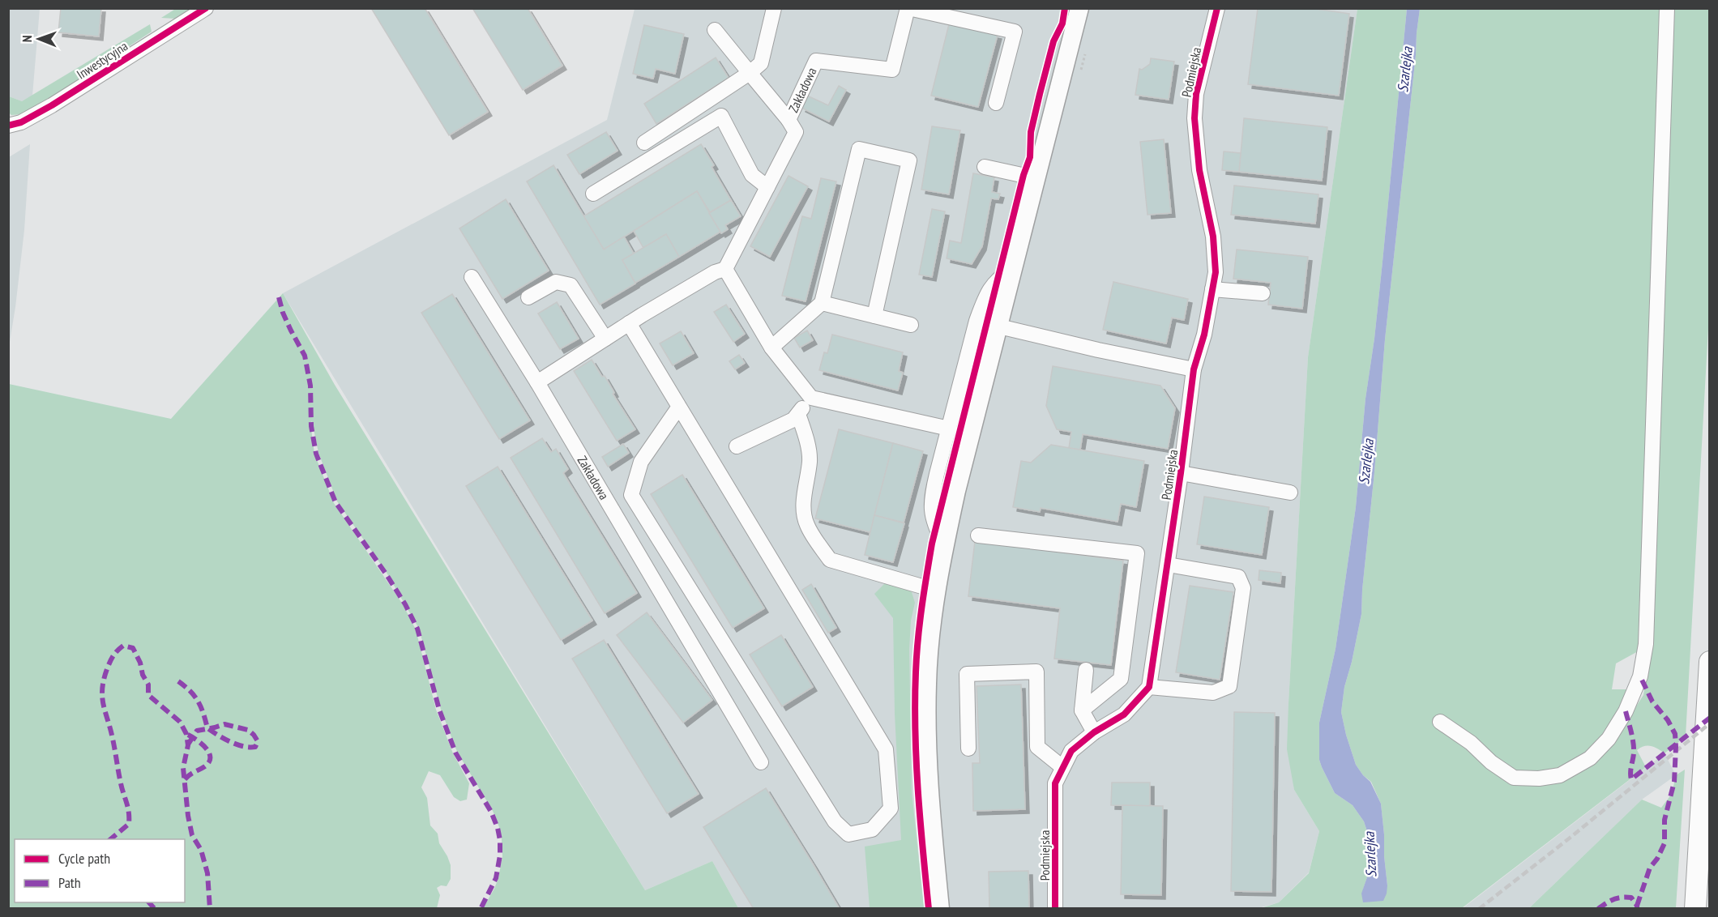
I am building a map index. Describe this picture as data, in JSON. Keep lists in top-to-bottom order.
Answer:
{
  "streets": {
    "street": ["Inwestycyjna", "Podmiejska", "Zakładowa"]
  },
  "water": ["Szarlejka"],
  "legend": ["Cycle path", "Path"],
  "north": "left"
}
